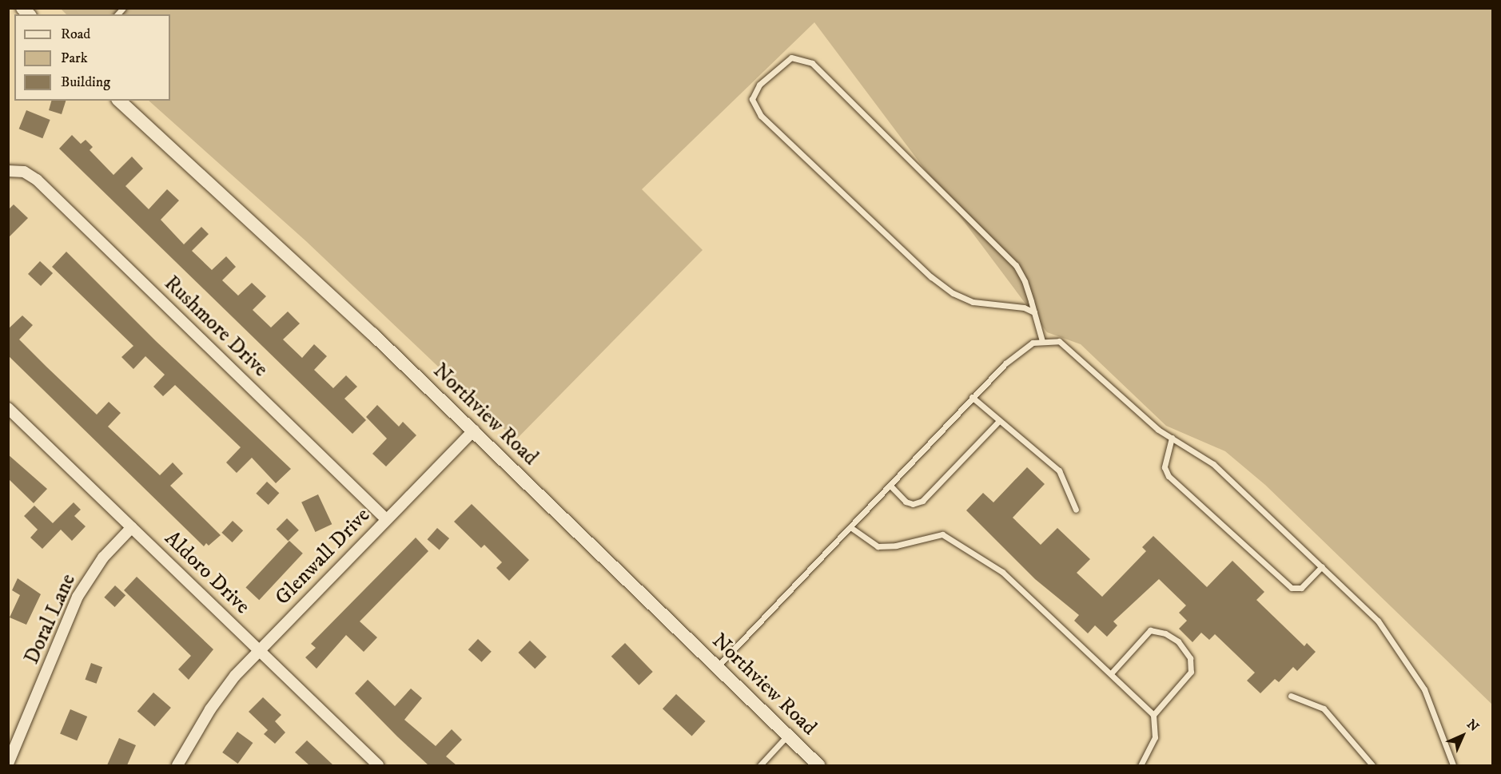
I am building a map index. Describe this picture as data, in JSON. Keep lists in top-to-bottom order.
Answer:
{
  "streets": {
    "street": [
      "Rushmore Drive",
      "Northview Road",
      "Glenwall Drive",
      "Aldoro Drive",
      "Doral Lane"
    ]
  },
  "crossings": [
    ["Rushmore Drive", "Glenwall Drive"],
    ["Northview Road", "Glenwall Drive"],
    ["Glenwall Drive", "Aldoro Drive"],
    ["Aldoro Drive", "Doral Lane"]
  ],
  "legend": ["Road", "Park", "Building"],
  "north": "top right"
}
